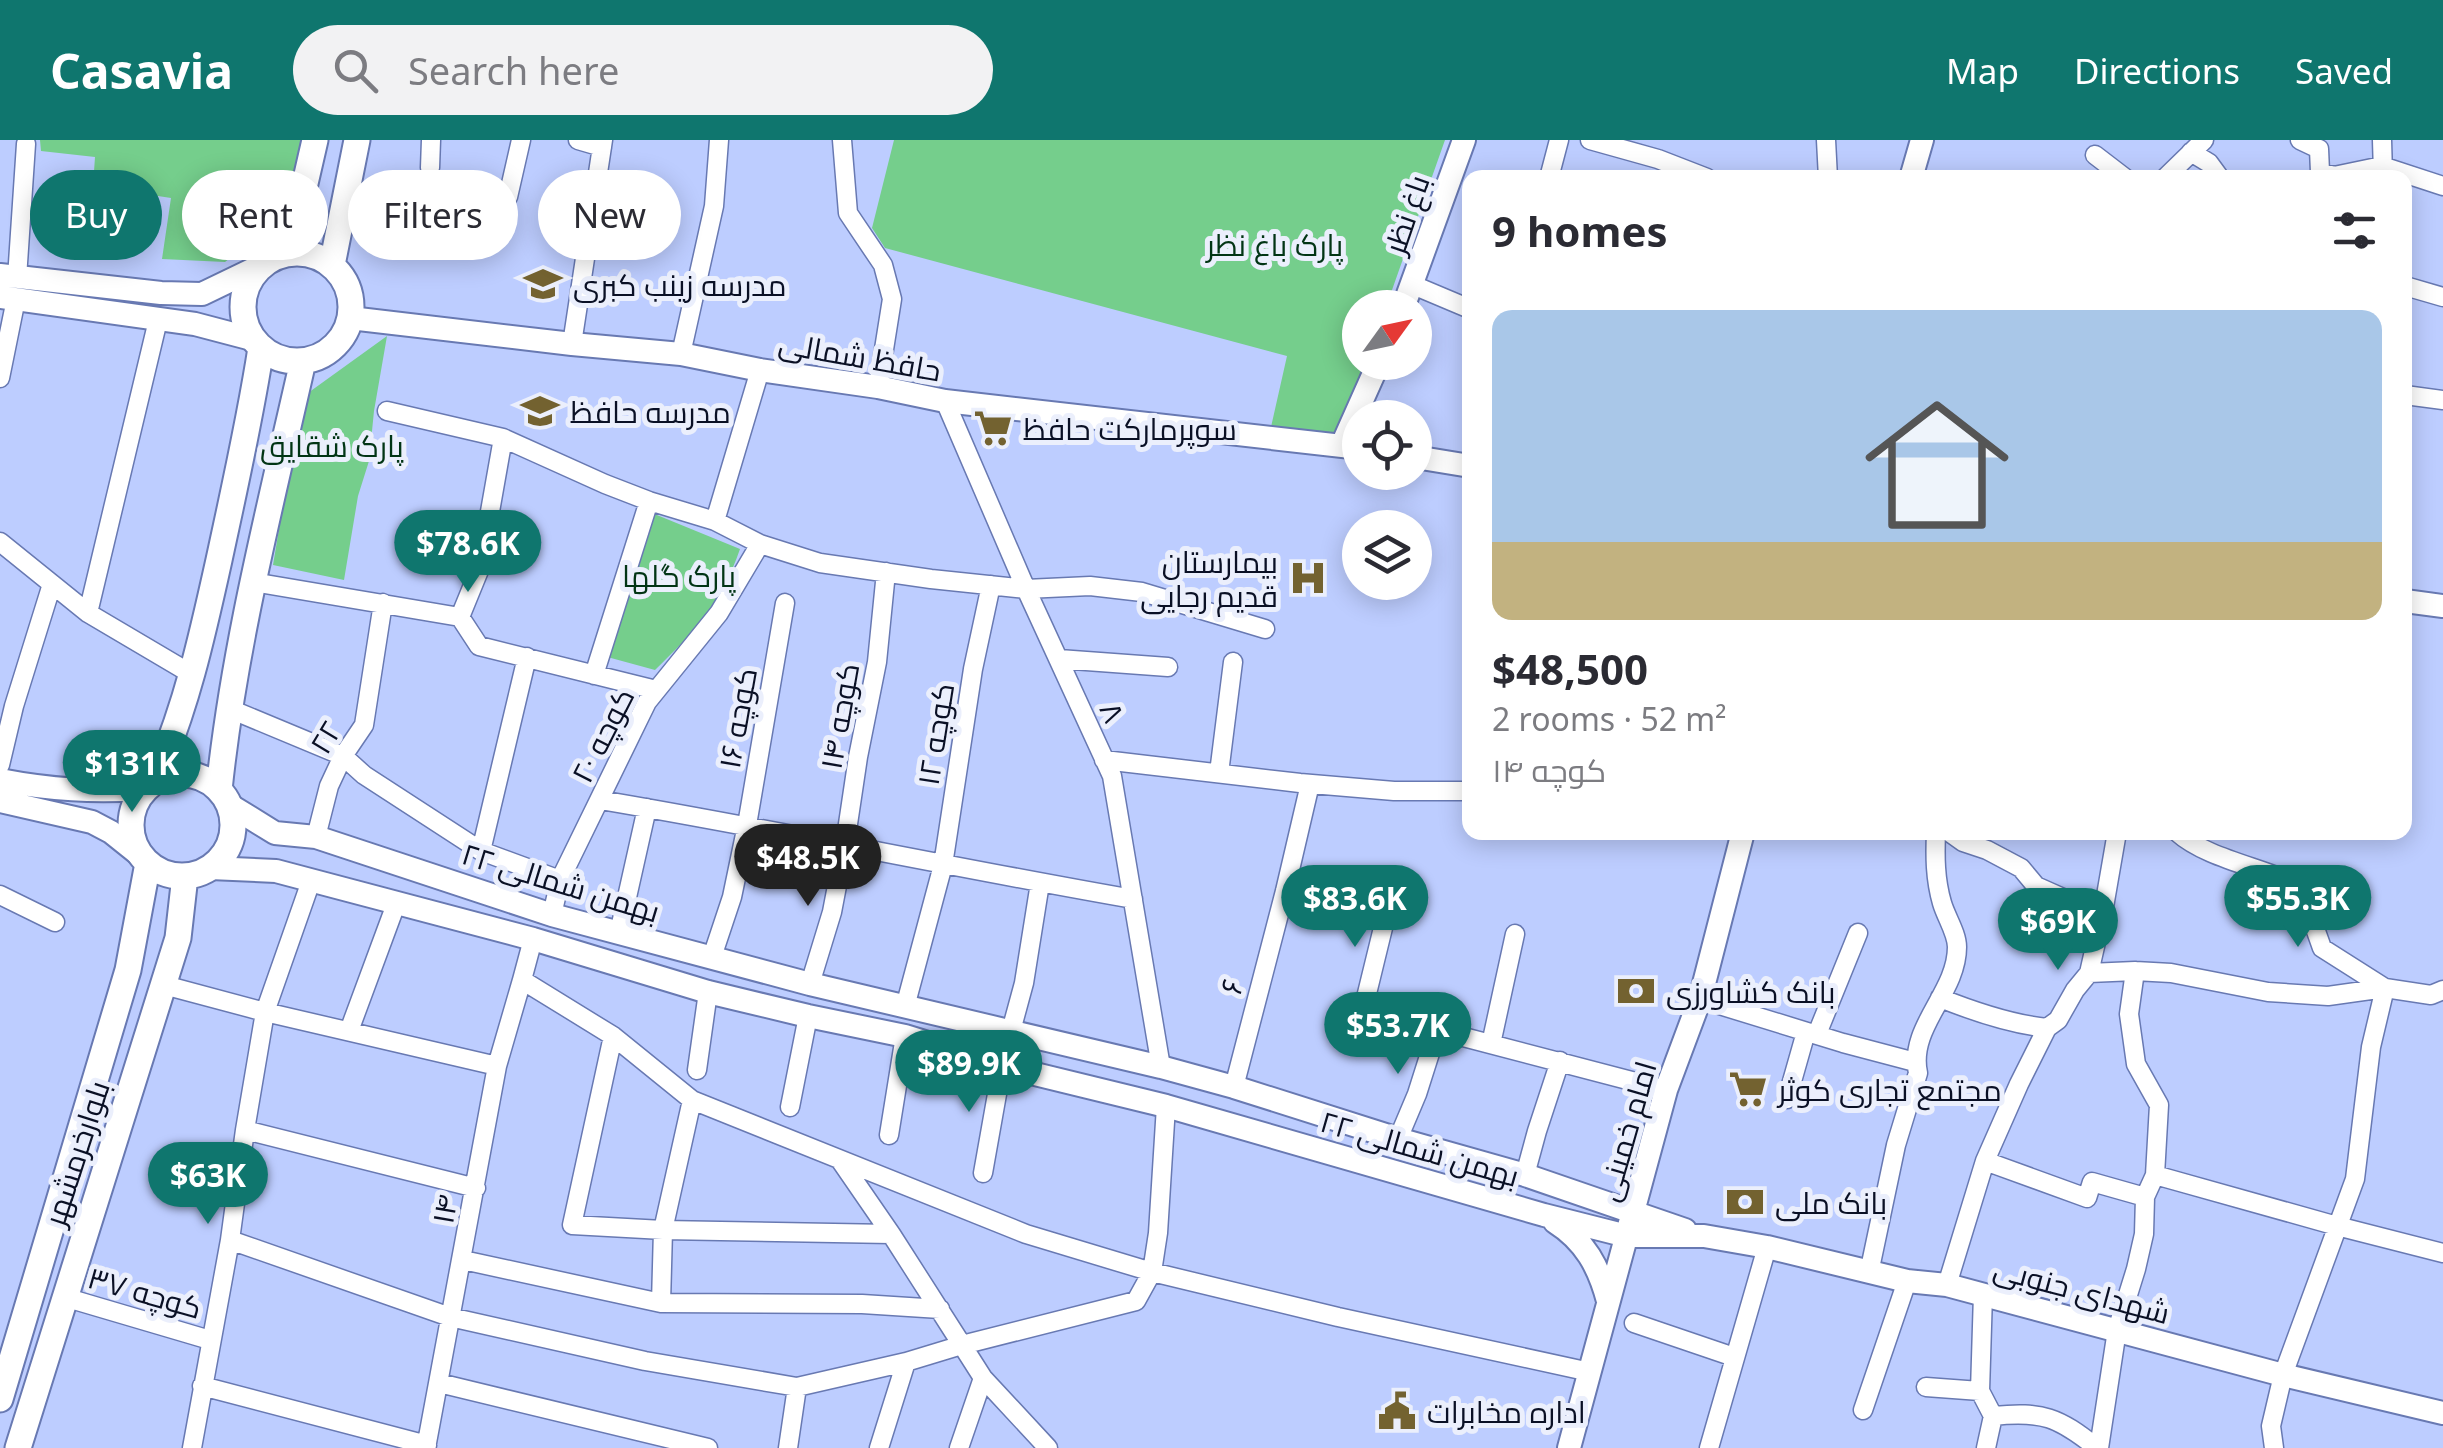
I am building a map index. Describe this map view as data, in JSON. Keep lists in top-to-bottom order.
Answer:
{
  "streets": {
    "main road": [
      "باغ نظر",
      "حافظ شمالی",
      "۲۲ بهمن شمالی",
      "امام خمینی",
      "بلوارخرمشهر",
      "شهدای جنوبی"
    ],
    "street": [
      "۸",
      "کوچه ۱۴",
      "کوچه ۱۶",
      "کوچه ۱۲",
      "کوچه ۲۰",
      "۲۲",
      "۶",
      "۱۴",
      "کوچه ۳۷"
    ]
  },
  "crossings": [
    ["حافظ شمالی", "۸"],
    ["۸", "۲۲ بهمن شمالی"],
    ["کوچه ۱۴", "۲۲ بهمن شمالی"],
    ["کوچه ۱۶", "۲۲ بهمن شمالی"],
    ["کوچه ۱۲", "۲۲ بهمن شمالی"],
    ["کوچه ۲۰", "۲۲ بهمن شمالی"],
    ["۲۲", "۲۲ بهمن شمالی"],
    ["۲۲ بهمن شمالی", "۶"],
    ["۲۲ بهمن شمالی", "امام خمینی"],
    ["۲۲ بهمن شمالی", "بلوارخرمشهر"],
    ["۲۲ بهمن شمالی", "۱۴"],
    ["۲۲ بهمن شمالی", "شهدای جنوبی"],
    ["امام خمینی", "شهدای جنوبی"],
    ["بلوارخرمشهر", "کوچه ۳۷"]
  ],
  "parks": ["پارک باغ نظر", "پارک شقایق", "پارک گلها"],
  "places": {
    "school or university": ["مدرسه زینب کبری", "مدرسه حافظ"],
    "supermarket": ["سوپرمارکت حافظ", "مجتمع تجاری کوثر"],
    "hospital": ["بیمارستان قدیم رجایی"],
    "bank": ["بانک کشاورزی", "بانک ملی"],
    "public building": ["اداره مخابرات"]
  },
  "north": "top right",
  "page": {
    "header": "Casavia",
    "search": "Search here",
    "nav": ["Map", "Directions", "Saved"],
    "chip": [
      "Buy",
      "Rent",
      "Filters",
      "New"
    ],
    "heading": "9 homes",
    "list": [
      {
        "name": "$48,500",
        "note": "2 rooms · 52 m² · کوچه ۱۴"
      }
    ],
    "price": [
      "$78.6K",
      "$131K",
      "$48.5K",
      "$83.6K",
      "$55.3K",
      "$69K",
      "$53.7K",
      "$89.9K",
      "$63K"
    ]
  }
}
